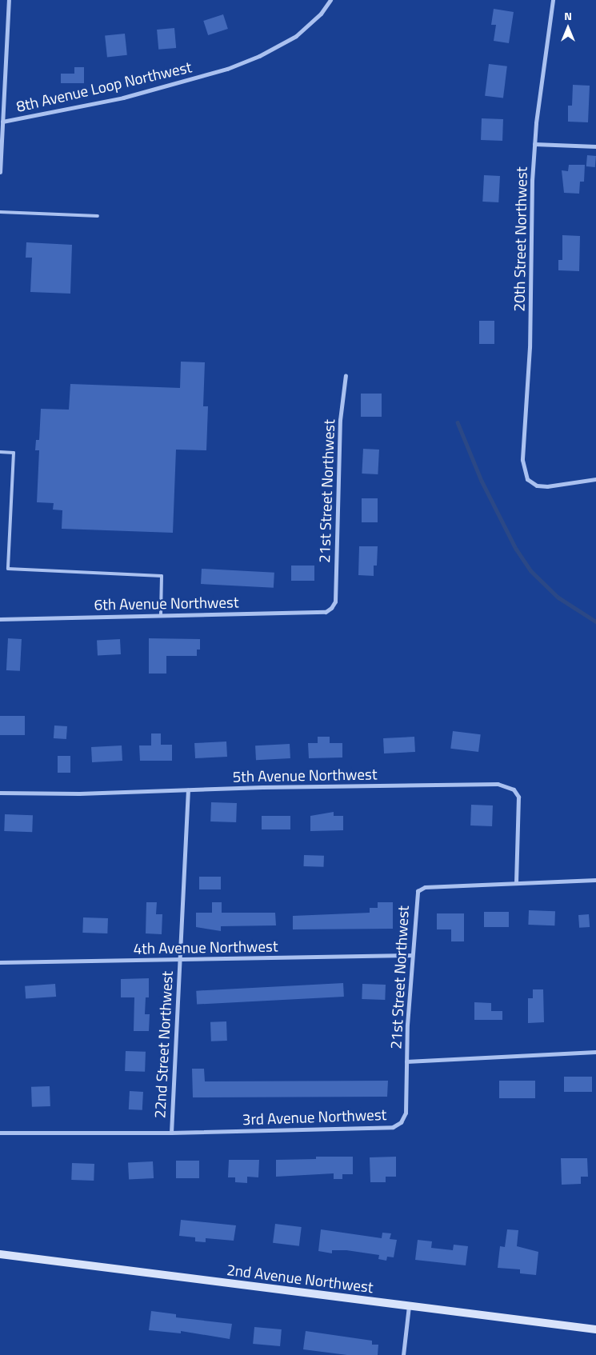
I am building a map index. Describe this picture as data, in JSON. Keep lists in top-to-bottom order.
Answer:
{
  "streets": {
    "main road": ["2nd Avenue Northwest"],
    "street": [
      "8th Avenue Loop Northwest",
      "20th Street Northwest",
      "21st Street Northwest",
      "6th Avenue Northwest",
      "5th Avenue Northwest",
      "4th Avenue Northwest",
      "22nd Street Northwest",
      "3rd Avenue Northwest"
    ]
  },
  "crossings": [
    ["21st Street Northwest", "6th Avenue Northwest"],
    ["21st Street Northwest", "5th Avenue Northwest"],
    ["21st Street Northwest", "4th Avenue Northwest"],
    ["21st Street Northwest", "3rd Avenue Northwest"],
    ["5th Avenue Northwest", "22nd Street Northwest"],
    ["4th Avenue Northwest", "22nd Street Northwest"],
    ["22nd Street Northwest", "3rd Avenue Northwest"]
  ],
  "north": "top"
}
